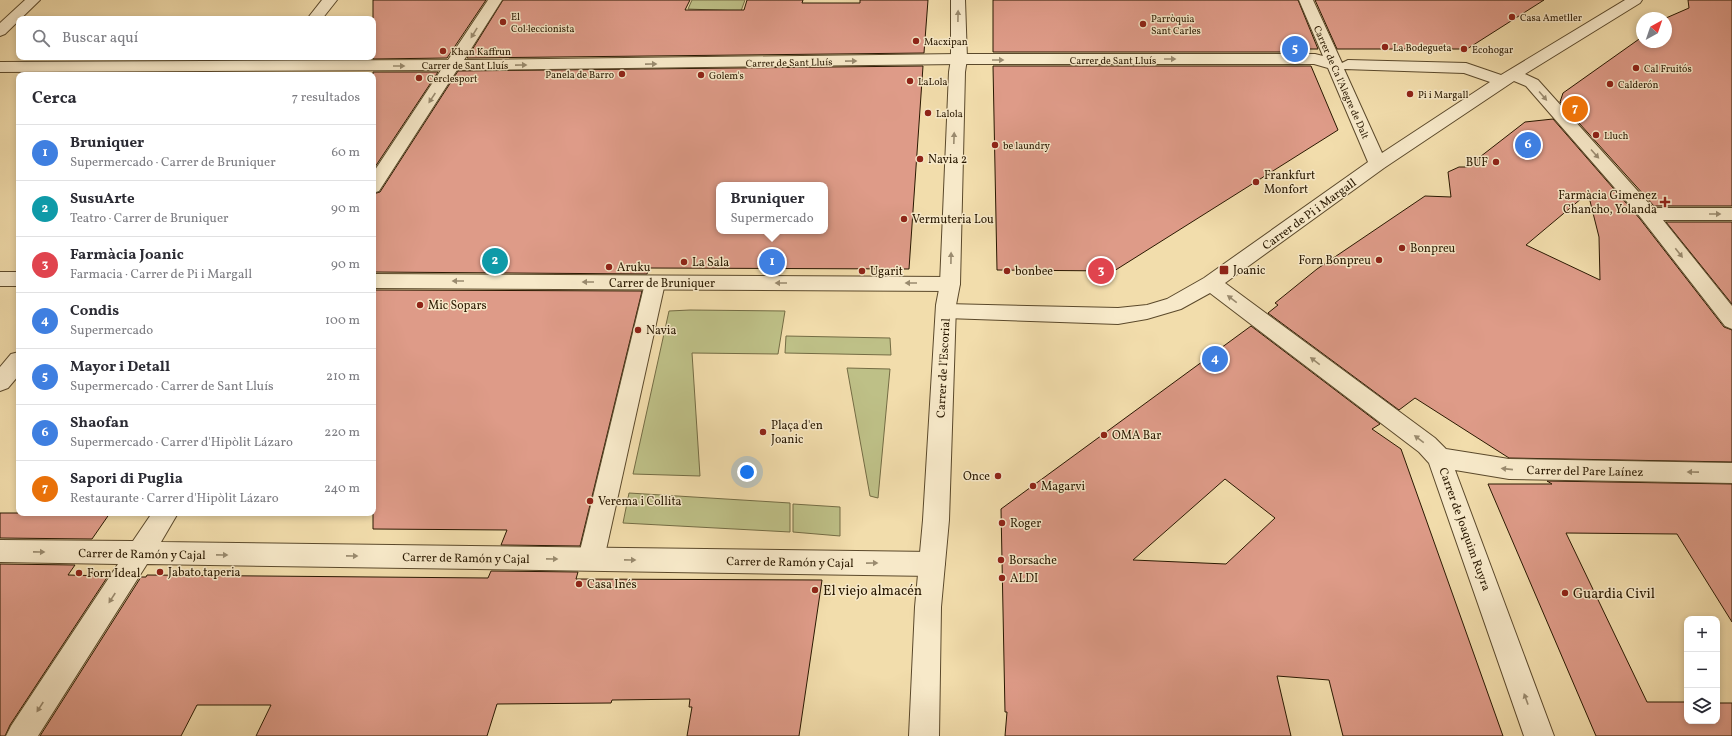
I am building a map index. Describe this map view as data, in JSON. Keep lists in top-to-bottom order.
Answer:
{
  "streets": {
    "street": [
      "Carrer de Sant Lluís",
      "Carrer de Ca l'Alegre de Dalt",
      "Carrer de Pi i Margall",
      "Carrer de Bruniquer",
      "Carrer de l'Escorial",
      "Carrer del Pare Laínez",
      "Carrer de Joaquim Ruyra",
      "Carrer de Ramón y Cajal"
    ]
  },
  "crossings": [
    ["Carrer de Sant Lluís", "Carrer de Ca l'Alegre de Dalt"],
    ["Carrer de Sant Lluís", "Carrer de Pi i Margall"],
    ["Carrer de Sant Lluís", "Carrer de l'Escorial"],
    ["Carrer de Ca l'Alegre de Dalt", "Carrer de Pi i Margall"],
    ["Carrer de Pi i Margall", "Carrer de l'Escorial"],
    ["Carrer de Pi i Margall", "Carrer de Joaquim Ruyra"],
    ["Carrer de Bruniquer", "Carrer de l'Escorial"],
    ["Carrer de l'Escorial", "Carrer de Ramón y Cajal"],
    ["Carrer del Pare Laínez", "Carrer de Joaquim Ruyra"]
  ],
  "one_way": [
    "Carrer de Sant Lluís",
    "Carrer de Bruniquer",
    "Carrer de l'Escorial",
    "Carrer del Pare Laínez",
    "Carrer de Joaquim Ruyra",
    "Carrer de Ramón y Cajal"
  ],
  "places": {
    "other": [
      "Casa Ametller",
      "El Col·leccionista",
      "Parròquia Sant Carles",
      "Macxipan",
      "La Bodegueta",
      "Ecohogar",
      "Khan Kaffrun",
      "Cal Fruitós",
      "Panela de Barro",
      "Golem's",
      "Cerclesport",
      "LaLola",
      "Calderón",
      "Pi i Margall",
      "Lalola",
      "Lluch",
      "be laundry",
      "Navia 2",
      "BUF",
      "Frankfurt Monfort",
      "Vermuteria Lou",
      "Bonpreu",
      "Forn Bonpreu",
      "La Sala",
      "Aruku",
      "Ugarit",
      "bonbee",
      "Mic Sopars",
      "Navia",
      "Plaça d'en Joanic",
      "OMA Bar",
      "Once",
      "Magarvi",
      "Verema i Collita",
      "Roger",
      "Borsache",
      "Jabato taperia",
      "Forn Ideal",
      "ALDI",
      "Casa Inés",
      "El viejo almacén",
      "Guardia Civil"
    ],
    "health": ["Farmàcia Gimenez Chancho, Yolanda"],
    "transit": ["Joanic"]
  },
  "north": "top right",
  "page": {
    "search": "Buscar aquí",
    "pins": [
      "5",
      "7",
      "6",
      "2",
      "1",
      "3",
      "4"
    ],
    "heading": ["Cerca", "7 resultados"],
    "list": [
      {
        "mark": "1",
        "name": "Bruniquer",
        "note": "Supermercado · Carrer de Bruniquer",
        "value": "60 m"
      },
      {
        "mark": "2",
        "name": "SusuArte",
        "note": "Teatro · Carrer de Bruniquer",
        "value": "90 m"
      },
      {
        "mark": "3",
        "name": "Farmàcia Joanic",
        "note": "Farmacia · Carrer de Pi i Margall",
        "value": "90 m"
      },
      {
        "mark": "4",
        "name": "Condis",
        "note": "Supermercado",
        "value": "100 m"
      },
      {
        "mark": "5",
        "name": "Mayor i Detall",
        "note": "Supermercado · Carrer de Sant Lluís",
        "value": "210 m"
      },
      {
        "mark": "6",
        "name": "Shaofan",
        "note": "Supermercado · Carrer d'Hipòlit Lázaro",
        "value": "220 m"
      },
      {
        "mark": "7",
        "name": "Sapori di Puglia",
        "note": "Restaurante · Carrer d'Hipòlit Lázaro",
        "value": "240 m"
      }
    ],
    "popup": ["Bruniquer", "Supermercado"],
    "map_buttons": ["+", "−"]
  }
}
